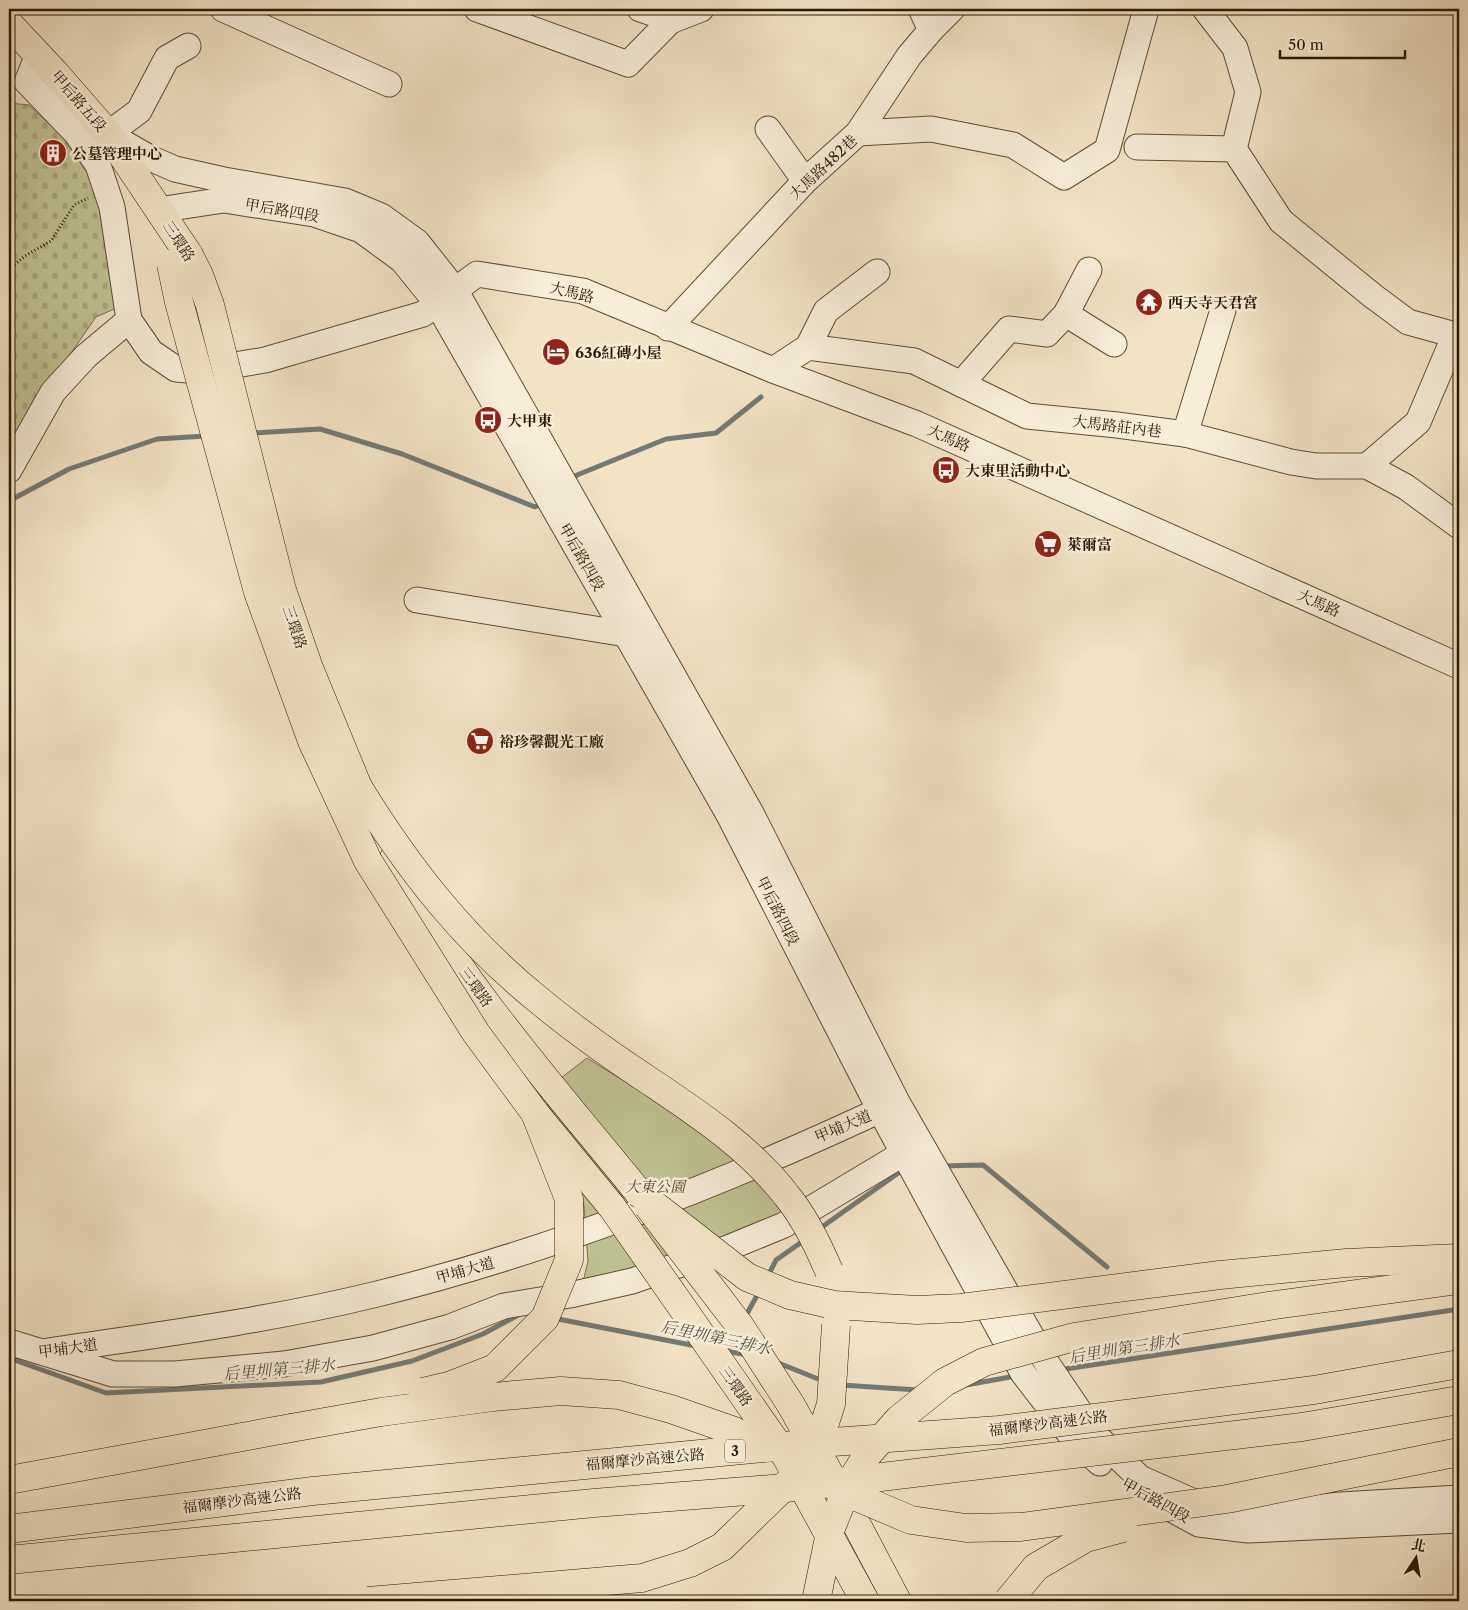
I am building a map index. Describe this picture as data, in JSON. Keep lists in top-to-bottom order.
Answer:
{
  "streets": {
    "main road": [
      "甲后路五段",
      "三環路",
      "福爾摩沙高速公路",
      "3"
    ],
    "street": [
      "大馬路482巷",
      "甲后路四段",
      "大馬路",
      "大馬路莊內巷",
      "甲埔大道"
    ]
  },
  "crossings": [
    ["甲后路五段", "甲后路四段"],
    ["甲后路五段", "三環路"],
    ["大馬路482巷", "大馬路"],
    ["甲后路四段", "三環路"],
    ["甲后路四段", "大馬路"],
    ["甲后路四段", "甲埔大道"]
  ],
  "water": ["后里圳第三排水"],
  "parks": ["大東公園"],
  "places": {
    "building": ["公墓管理中心"],
    "temple": ["西天寺天君宮"],
    "hotel": ["636紅磚小屋"],
    "bus stop": ["大甲東", "大東里活動中心"],
    "supermarket": ["萊爾富", "裕珍馨觀光工廠"]
  },
  "scale_bar": "50 m",
  "north": "top"
}
